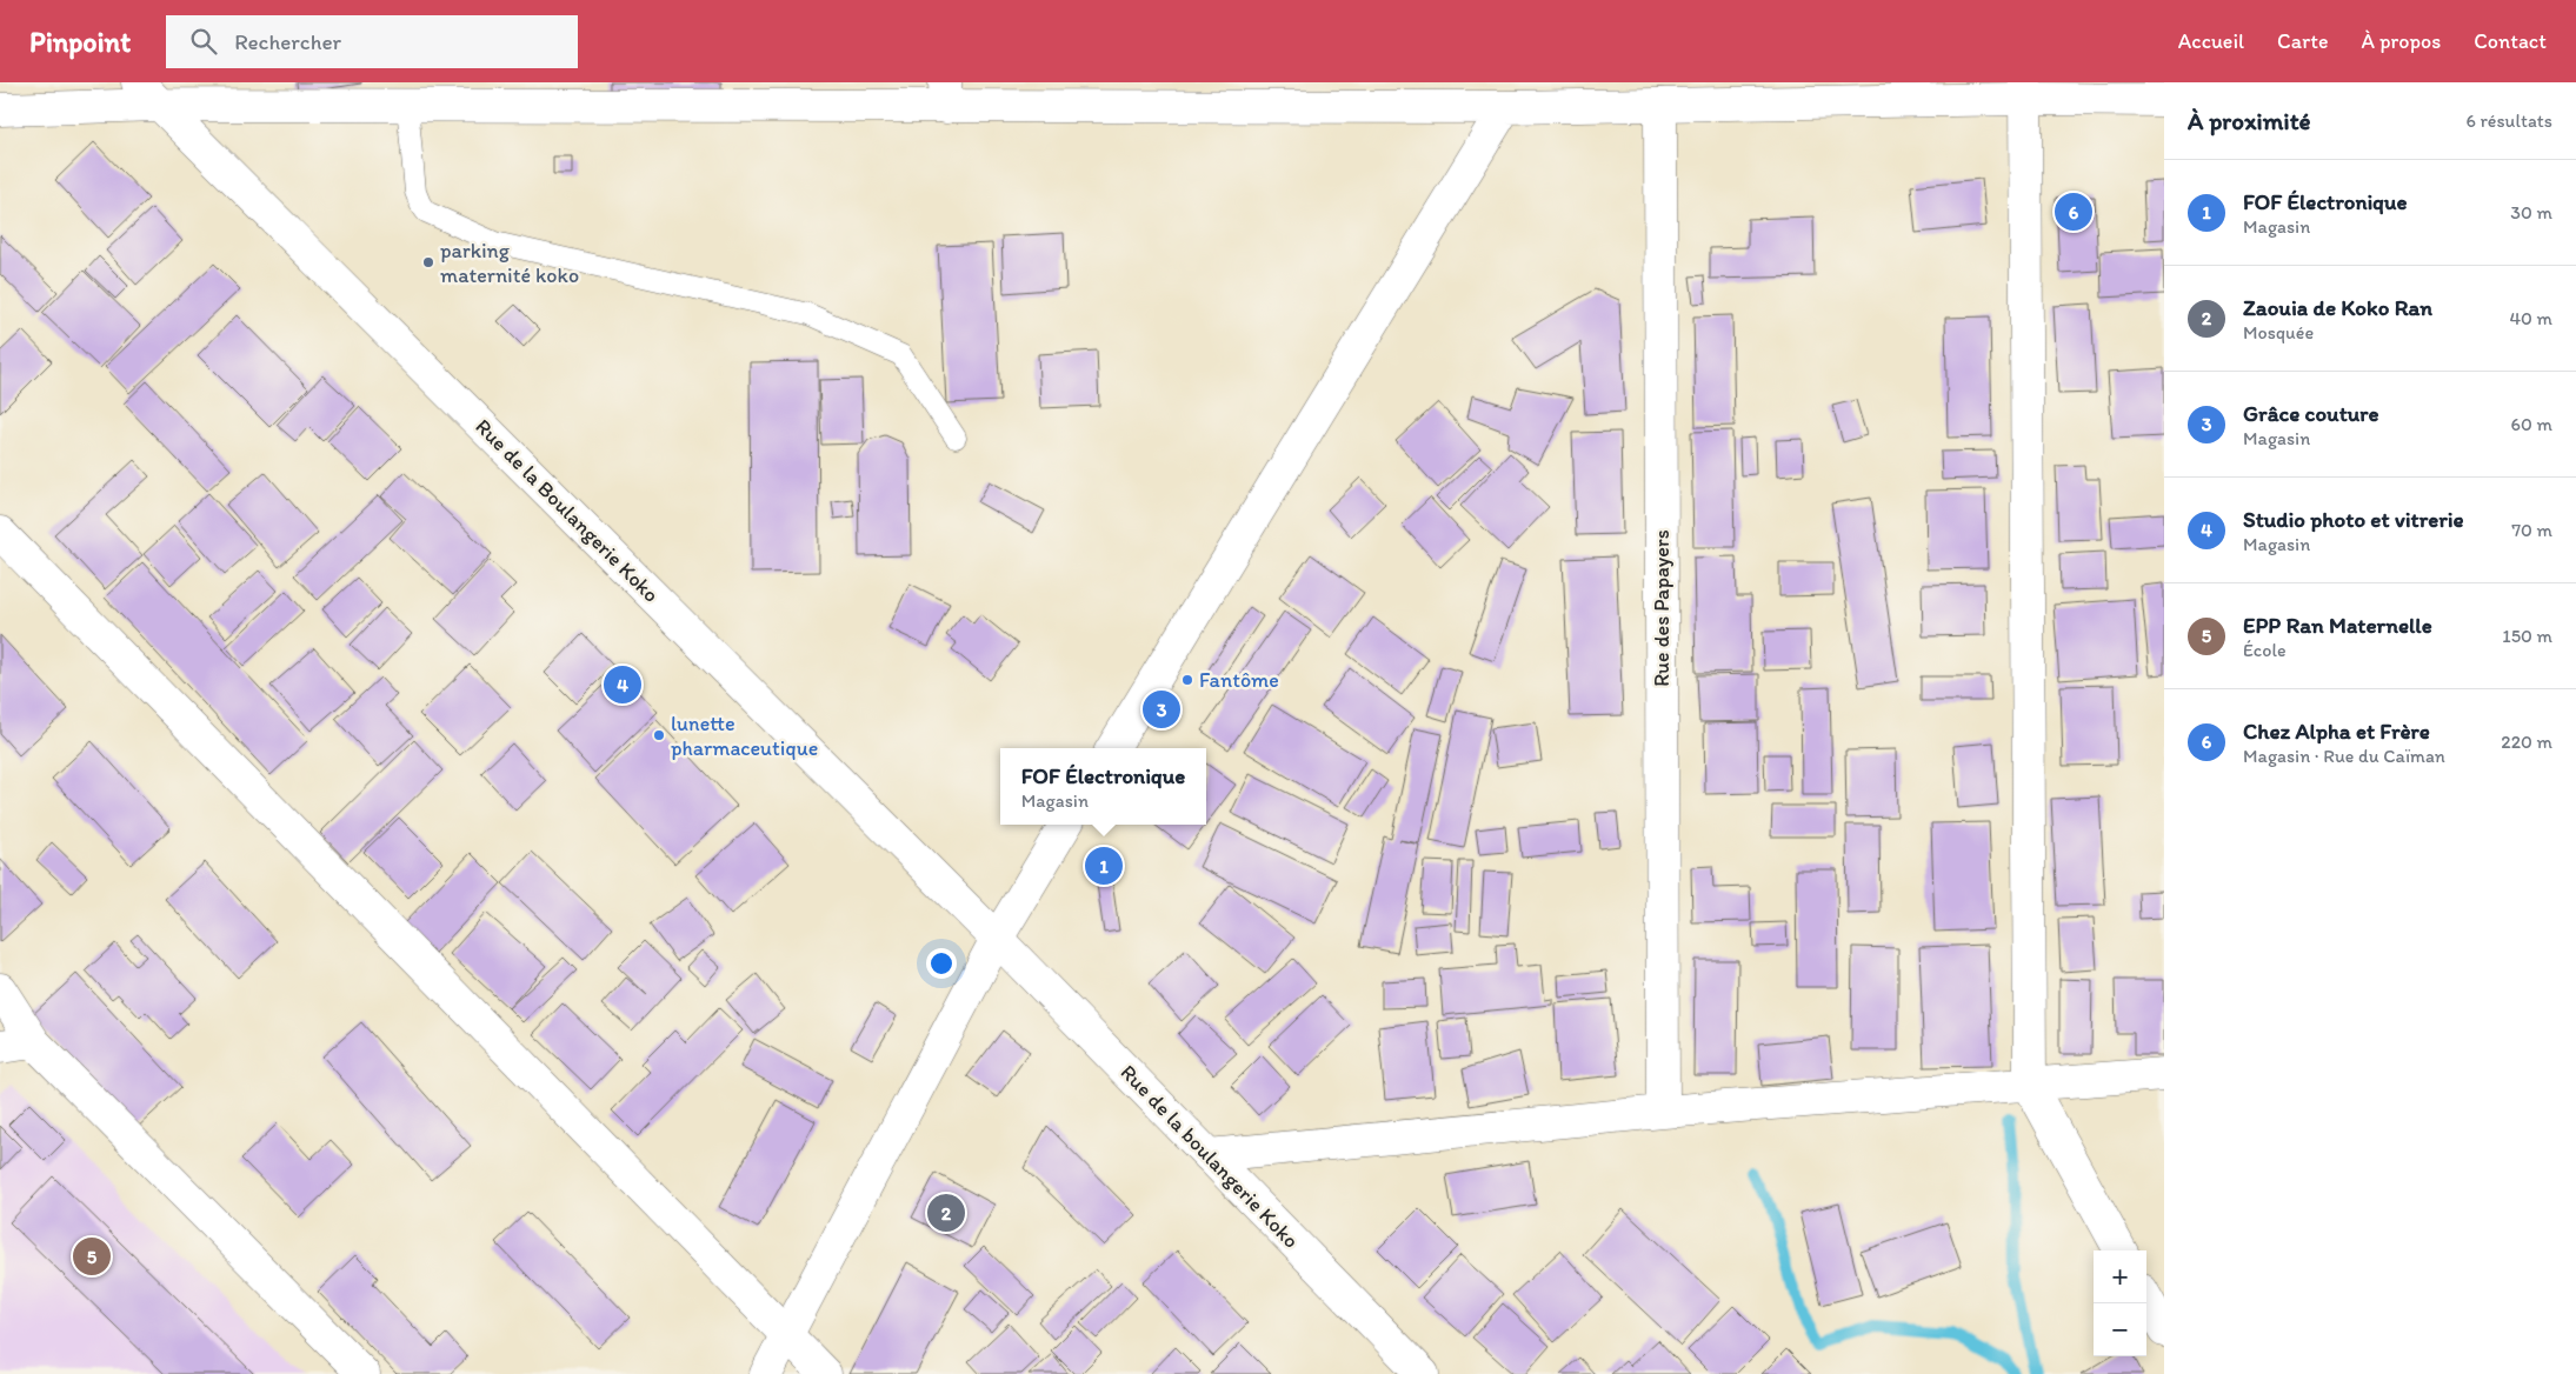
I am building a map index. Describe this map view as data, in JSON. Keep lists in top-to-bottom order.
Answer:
{
  "streets": {
    "street": ["Rue de la Boulangerie Koko", "Rue des Papayers", "Rue de la boulangerie Koko"]
  },
  "crossings": [
    ["Rue de la Boulangerie Koko", "Rue de la boulangerie Koko"]
  ],
  "places": ["parking maternité koko", "Fantôme", "lunette pharmaceutique"],
  "page": {
    "header": "Pinpoint",
    "search": "Rechercher",
    "nav": [
      "Accueil",
      "Carte",
      "À propos",
      "Contact"
    ],
    "heading": ["À proximité", "6 résultats"],
    "list": [
      {
        "mark": "1",
        "name": "FOF Électronique",
        "note": "Magasin",
        "value": "30 m"
      },
      {
        "mark": "2",
        "name": "Zaouia de Koko Ran",
        "note": "Mosquée",
        "value": "40 m"
      },
      {
        "mark": "3",
        "name": "Grâce couture",
        "note": "Magasin",
        "value": "60 m"
      },
      {
        "mark": "4",
        "name": "Studio photo et vitrerie",
        "note": "Magasin",
        "value": "70 m"
      },
      {
        "mark": "5",
        "name": "EPP Ran Maternelle",
        "note": "École",
        "value": "150 m"
      },
      {
        "mark": "6",
        "name": "Chez Alpha et Frère",
        "note": "Magasin · Rue du Caïman",
        "value": "220 m"
      }
    ],
    "pins": [
      "6",
      "4",
      "3",
      "1",
      "2",
      "5"
    ],
    "popup": ["FOF Électronique", "Magasin"],
    "map_buttons": ["+", "−"]
  }
}
